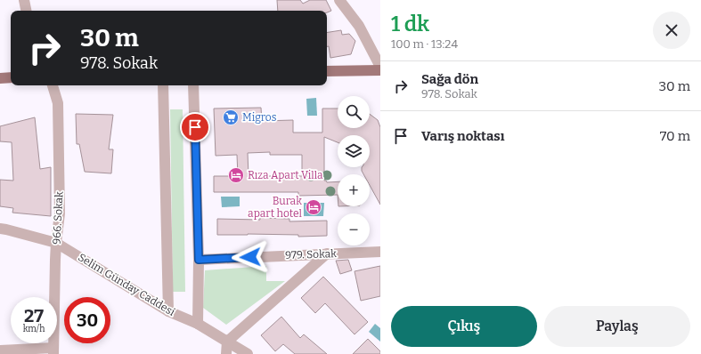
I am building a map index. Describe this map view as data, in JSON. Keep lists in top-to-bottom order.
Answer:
{
  "streets": {
    "street": ["966. Sokak", "979. Sokak", "Selim Günday Caddesi"]
  },
  "crossings": [
    ["966. Sokak", "Selim Günday Caddesi"]
  ],
  "places": {
    "supermarket": ["Migros"],
    "hotel": ["Rıza Apart Villa", "Burak apart hotel"]
  },
  "page": {
    "heading": ["1 dk", "100 m · 13:24"],
    "turn": ["30 m", "978. Sokak"],
    "list": [
      {
        "name": "Sağa dön",
        "note": "978. Sokak",
        "value": "30 m"
      },
      {
        "name": "Varış noktası",
        "value": "70 m"
      }
    ],
    "map_buttons": ["+", "−"],
    "speed": "27 km/h",
    "limit": "30",
    "buttons": ["Çıkış", "Paylaş"]
  }
}
